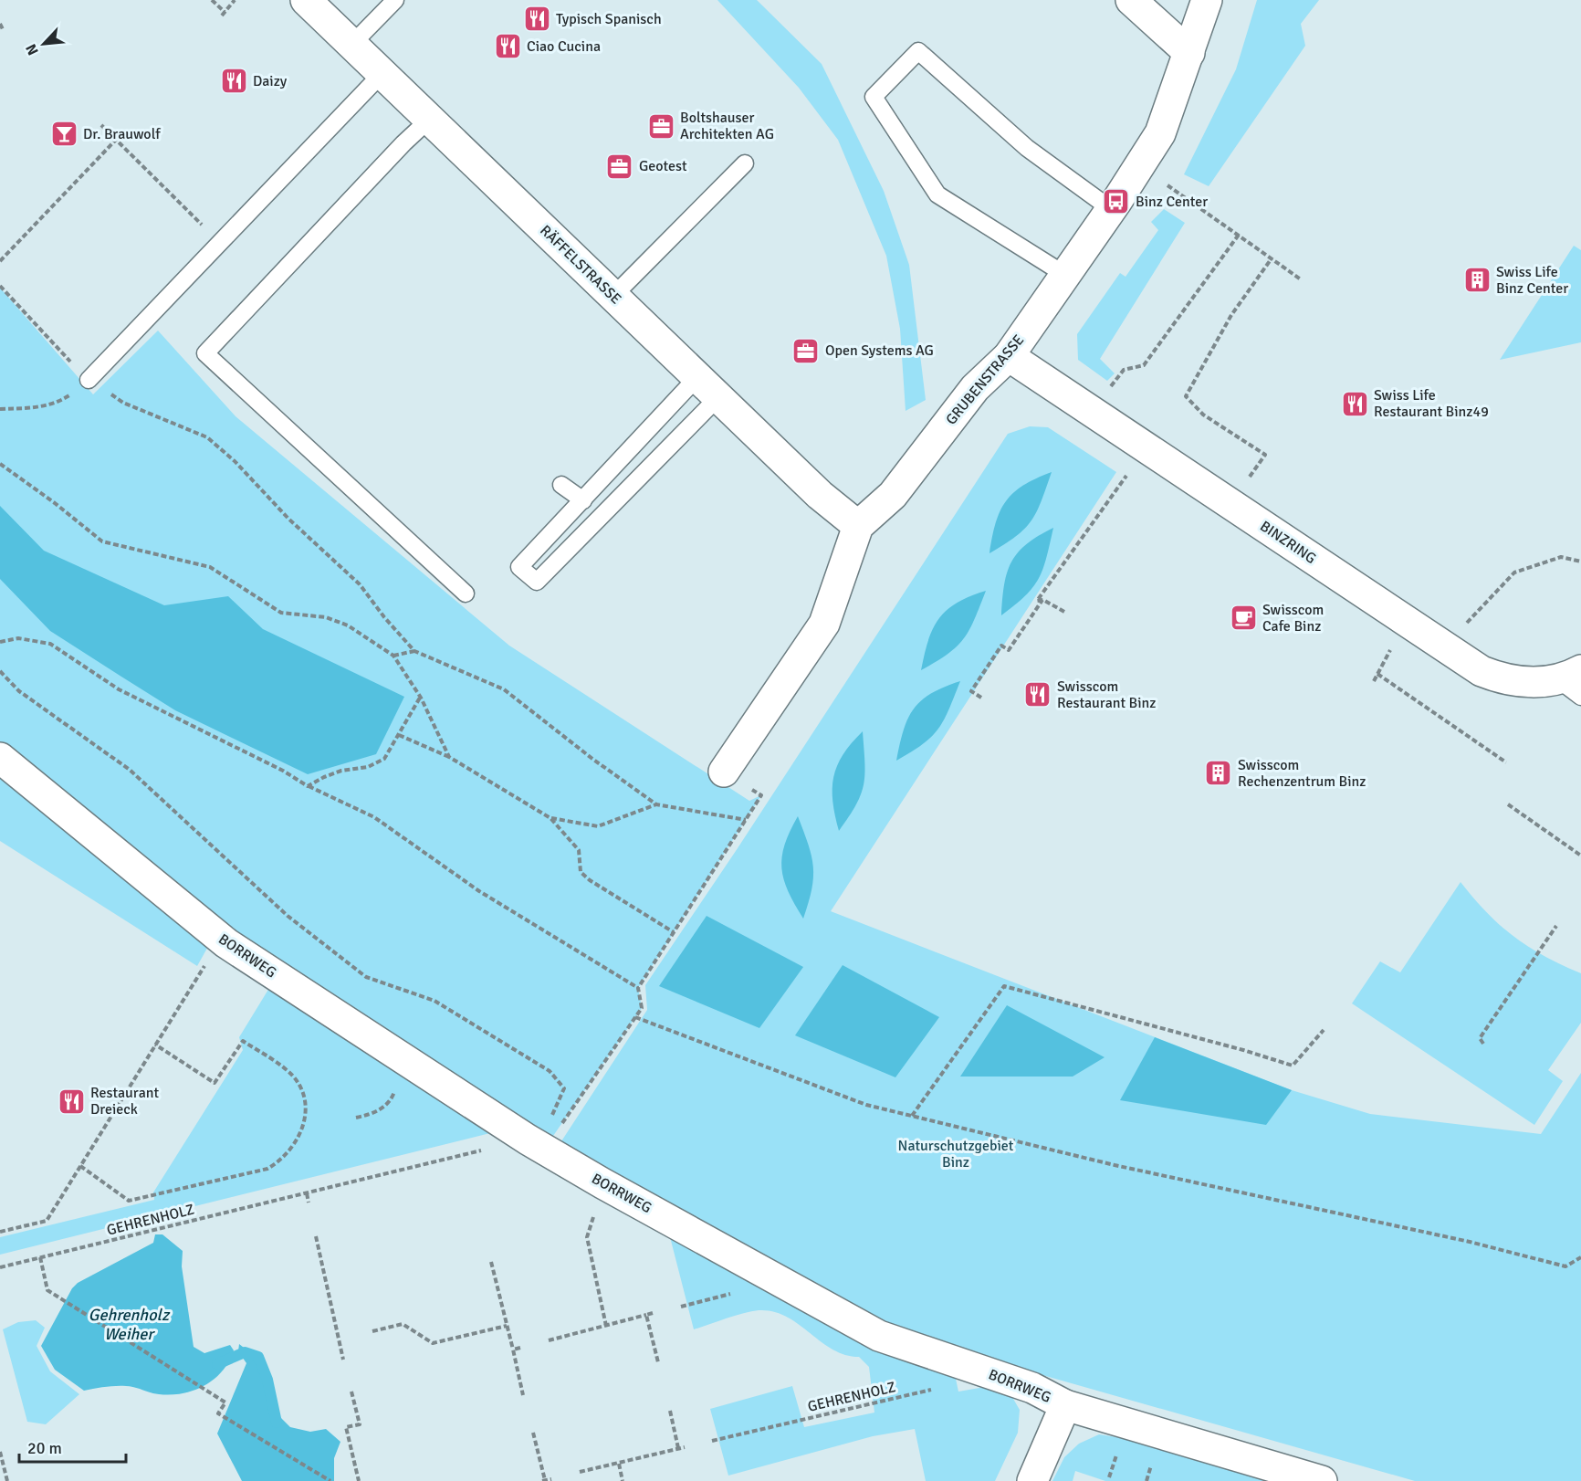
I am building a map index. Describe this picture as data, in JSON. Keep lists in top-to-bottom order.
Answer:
{
  "streets": {
    "street": [
      "RÄFFELSTRASSE",
      "GRUBENSTRASSE",
      "BINZRING",
      "BORRWEG"
    ],
    "path": ["GEHRENHOLZ"]
  },
  "crossings": [
    ["RÄFFELSTRASSE", "GRUBENSTRASSE"],
    ["GRUBENSTRASSE", "BINZRING"],
    ["BORRWEG", "GEHRENHOLZ"]
  ],
  "water": ["Gehrenholz Weiher"],
  "parks": ["Naturschutzgebiet Binz"],
  "places": {
    "restaurant": [
      "Typisch Spanisch",
      "Ciao Cucina",
      "Daizy",
      "Swiss Life Restaurant Binz49",
      "Swisscom Restaurant Binz",
      "Restaurant Dreieck"
    ],
    "office": ["Boltshauser Architekten AG", "Geotest", "Open Systems AG"],
    "bar": ["Dr. Brauwolf"],
    "bus stop": ["Binz Center"],
    "building": ["Swiss Life Binz Center", "Swisscom Rechenzentrum Binz"],
    "cafe": ["Swisscom Cafe Binz"]
  },
  "scale_bar": "20 m",
  "north": "bottom left"
}
